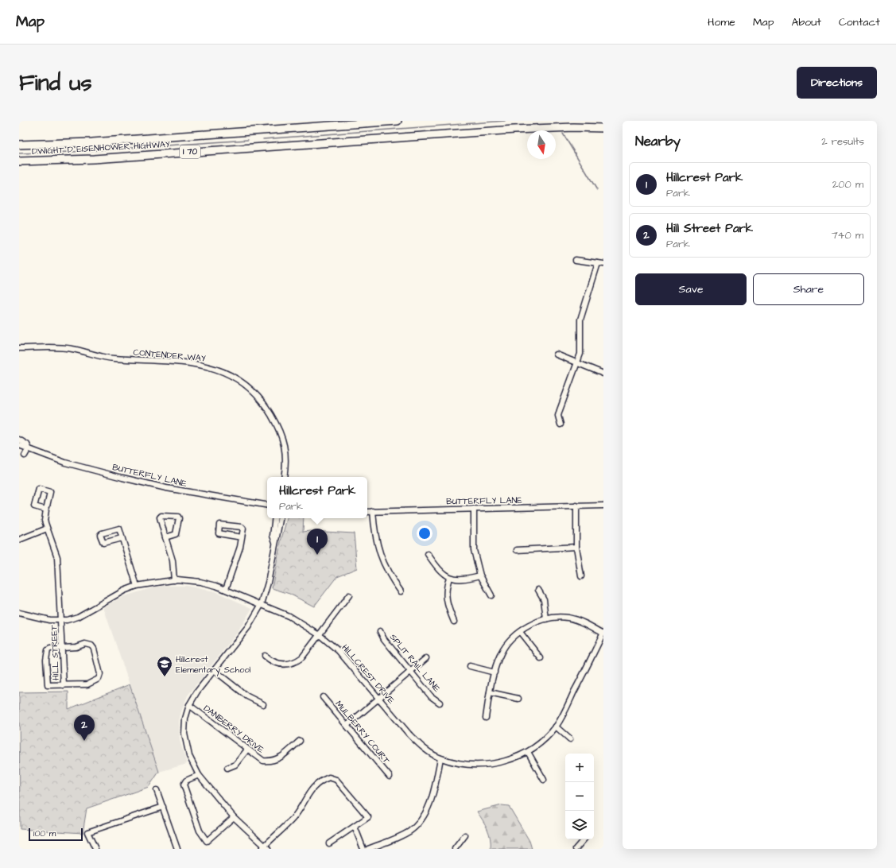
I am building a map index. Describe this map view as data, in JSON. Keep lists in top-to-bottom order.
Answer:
{
  "streets": {
    "highway": ["DWIGHT D EISENHOWER HIGHWAY", "I 70"],
    "street": [
      "CONTENDER WAY",
      "BUTTERFLY LANE",
      "HILL STREET",
      "SPLIT RAIL LANE",
      "HILLCREST DRIVE",
      "DANBERRY DRIVE",
      "MULBERRY COURT"
    ]
  },
  "crossings": [
    ["HILL STREET", "HILLCREST DRIVE"]
  ],
  "places": {
    "school or university": ["Hillcrest Elementary School"]
  },
  "scale_bar": "100 m",
  "north": "bottom",
  "page": {
    "header": "Map",
    "nav": [
      "Home",
      "Map",
      "About",
      "Contact"
    ],
    "buttons": [
      "Directions",
      ["Save", "Share"]
    ],
    "title": "Find us",
    "heading": ["Nearby", "2 results"],
    "list": [
      {
        "mark": "1",
        "name": "Hillcrest Park",
        "note": "Park",
        "value": "200 m"
      },
      {
        "mark": "2",
        "name": "Hill Street Park",
        "note": "Park",
        "value": "740 m"
      }
    ],
    "popup": ["Hillcrest Park", "Park"],
    "pins": ["1", "2"],
    "map_buttons": ["+", "−"],
    "scale": "100 m"
  }
}
